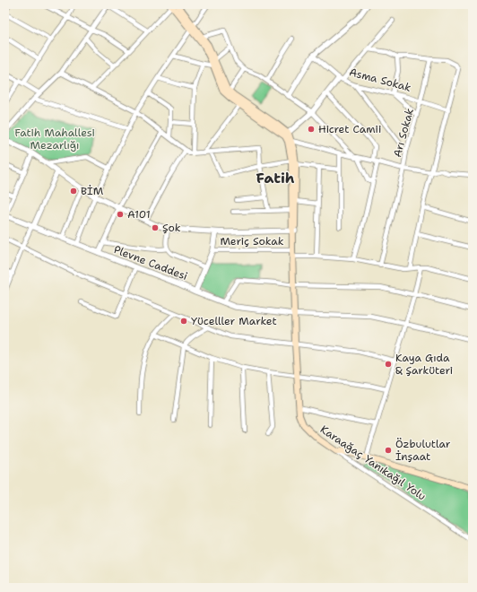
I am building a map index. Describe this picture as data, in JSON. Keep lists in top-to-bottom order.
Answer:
{
  "streets": {
    "main road": ["Karaağaç Yanıkağıl Yolu"],
    "street": [
      "Asma Sokak",
      "Arı Sokak",
      "Meriç Sokak",
      "Plevne Caddesi"
    ]
  },
  "crossings": [
    ["Asma Sokak", "Arı Sokak"],
    ["Plevne Caddesi", "Karaağaç Yanıkağıl Yolu"]
  ],
  "districts": ["Fatih"],
  "parks": ["Fatih Mahallesi Mezarlığı"],
  "places": [
    "Hicret Camii",
    "BİM",
    "A101",
    "Şok",
    "Yücelller Market",
    "Kaya Gıda & Şarküteri",
    "Özbulutlar İnşaat"
  ]
}
